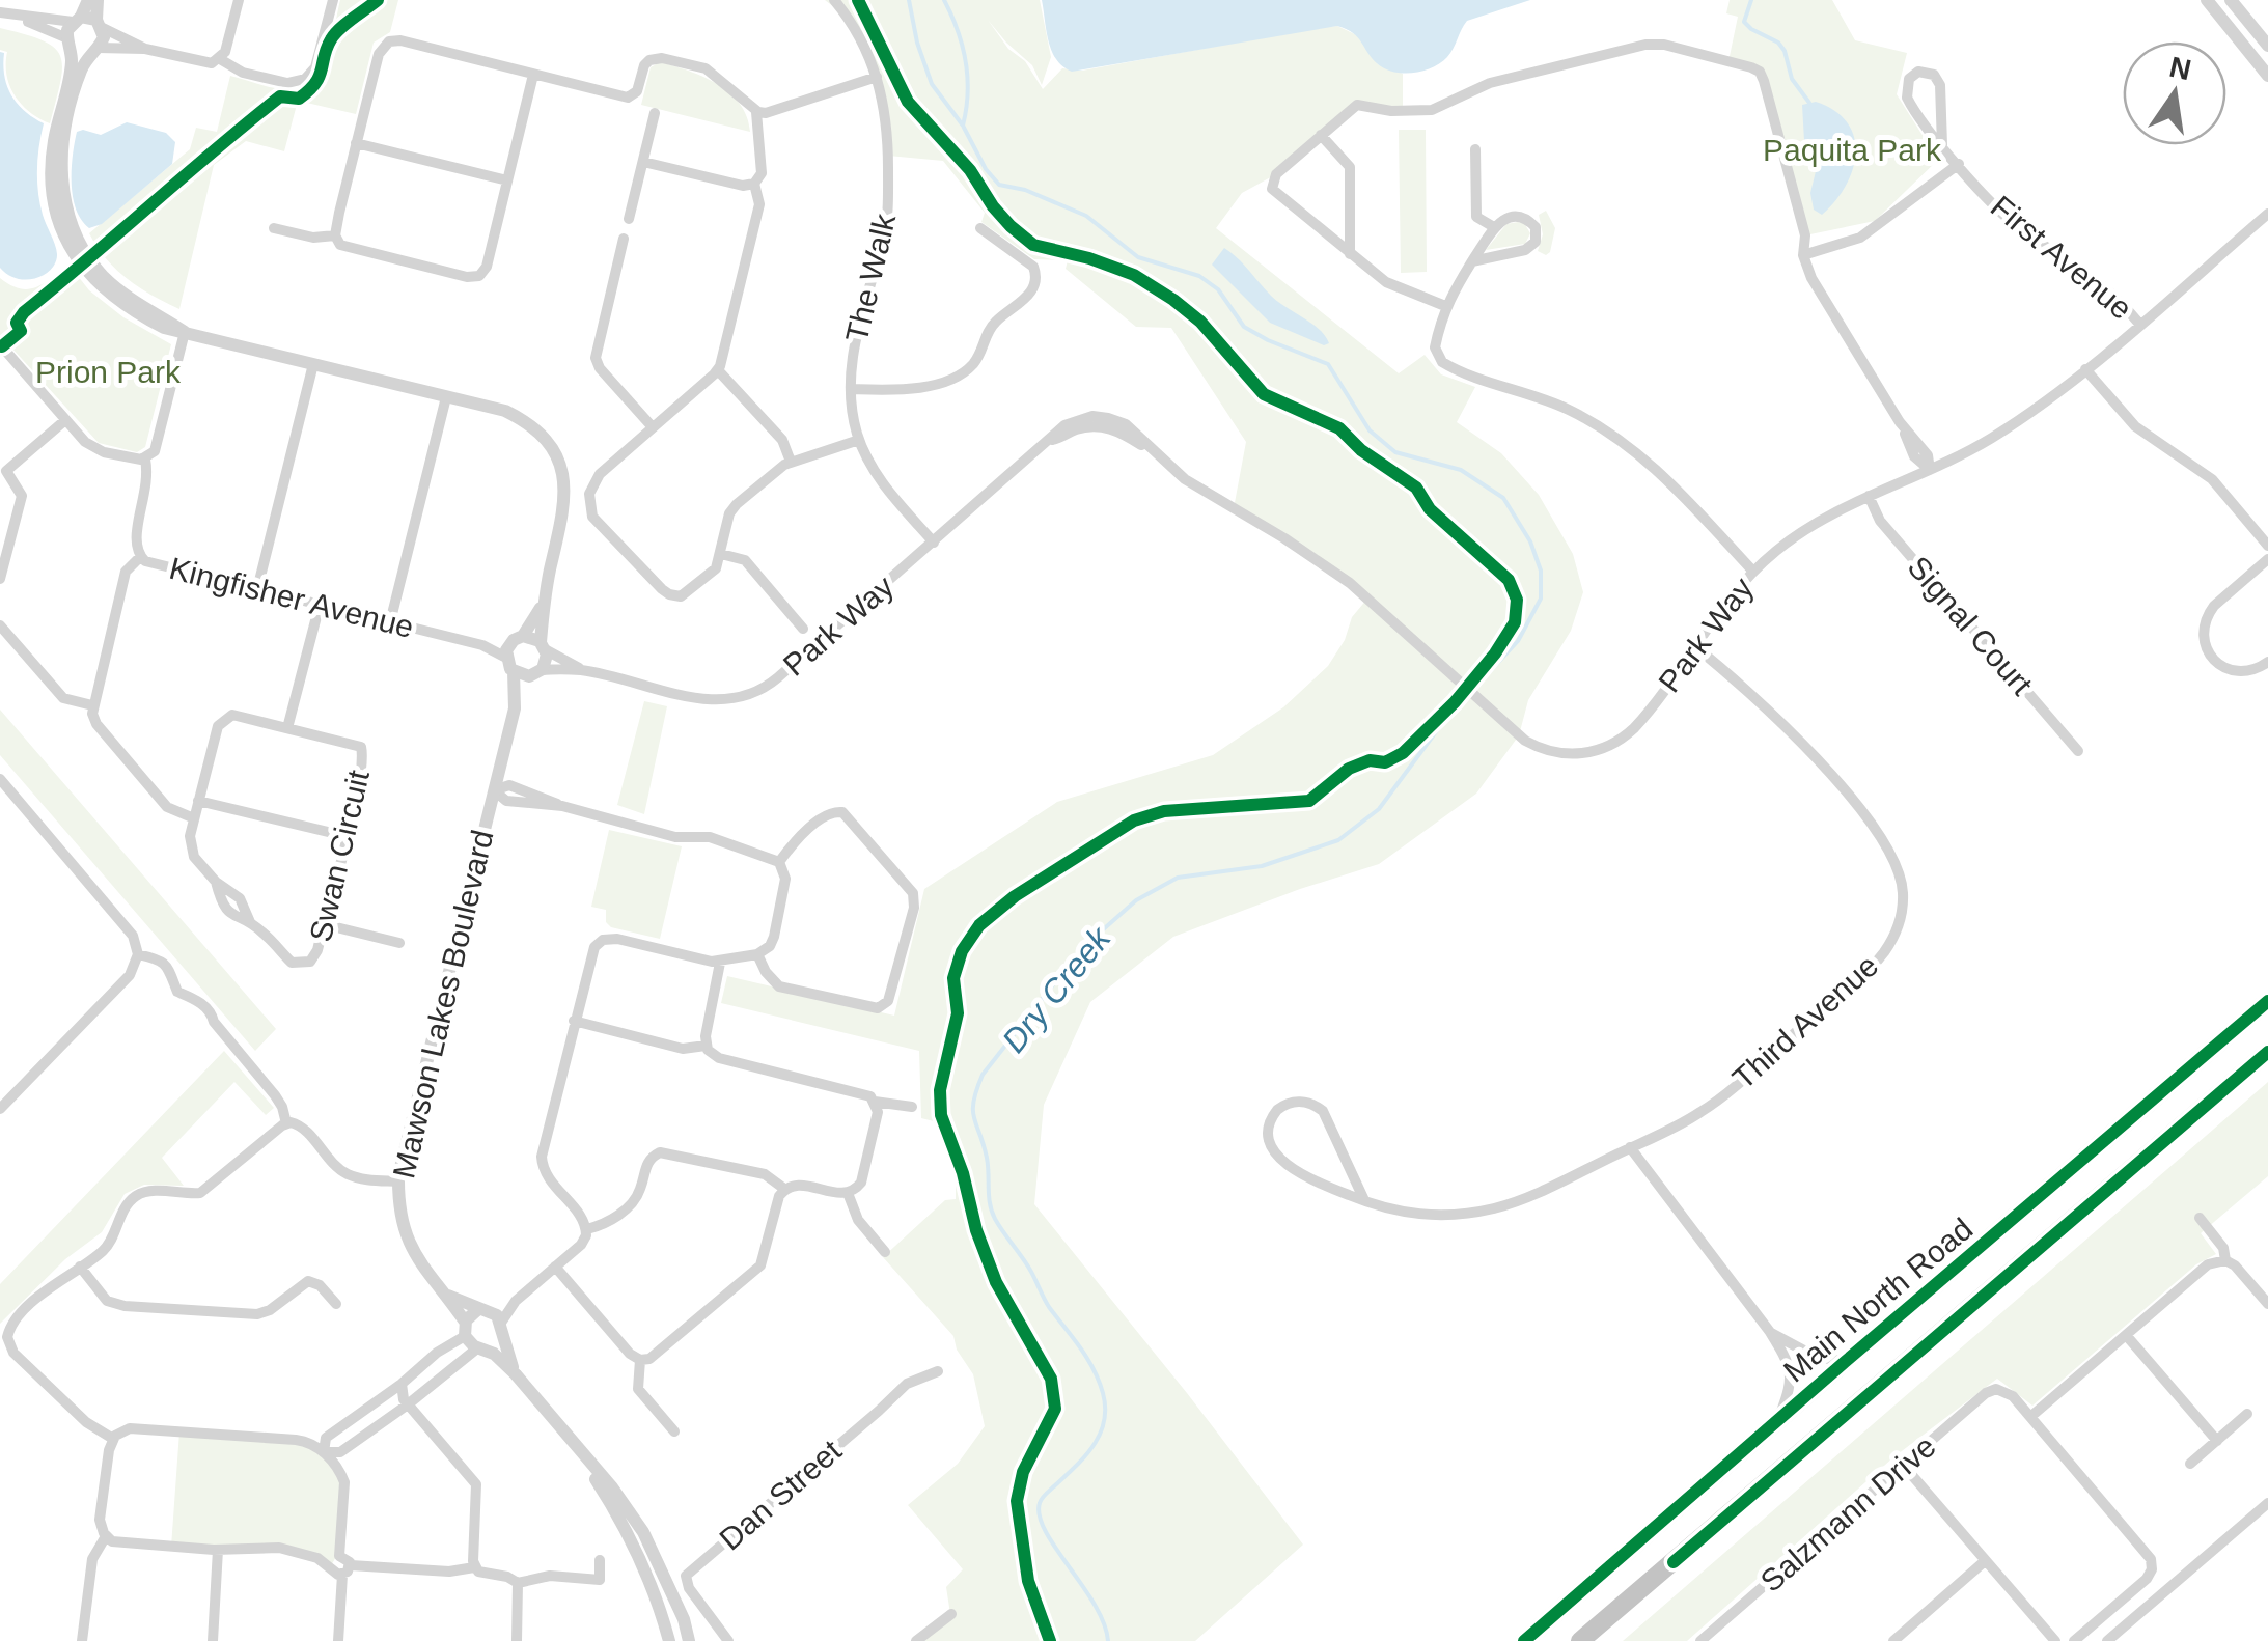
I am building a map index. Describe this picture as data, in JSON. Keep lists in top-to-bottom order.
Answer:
{
  "streets": {
    "highway": ["Main North Road"],
    "street": [
      "First Avenue",
      "The Walk",
      "Kingfisher Avenue",
      "Park Way",
      "Signal Court",
      "Swan Circuit",
      "Mawson Lakes Boulevard",
      "Third Avenue",
      "Dan Street",
      "Salzmann Drive"
    ]
  },
  "crossings": [
    ["First Avenue", "Park Way"],
    ["The Walk", "Park Way"],
    ["Kingfisher Avenue", "Park Way"],
    ["Kingfisher Avenue", "Mawson Lakes Boulevard"],
    ["Park Way", "Signal Court"],
    ["Park Way", "Mawson Lakes Boulevard"],
    ["Park Way", "Third Avenue"]
  ],
  "water": ["Dry Creek"],
  "parks": ["Paquita Park", "Prion Park"],
  "north": "top"
}
